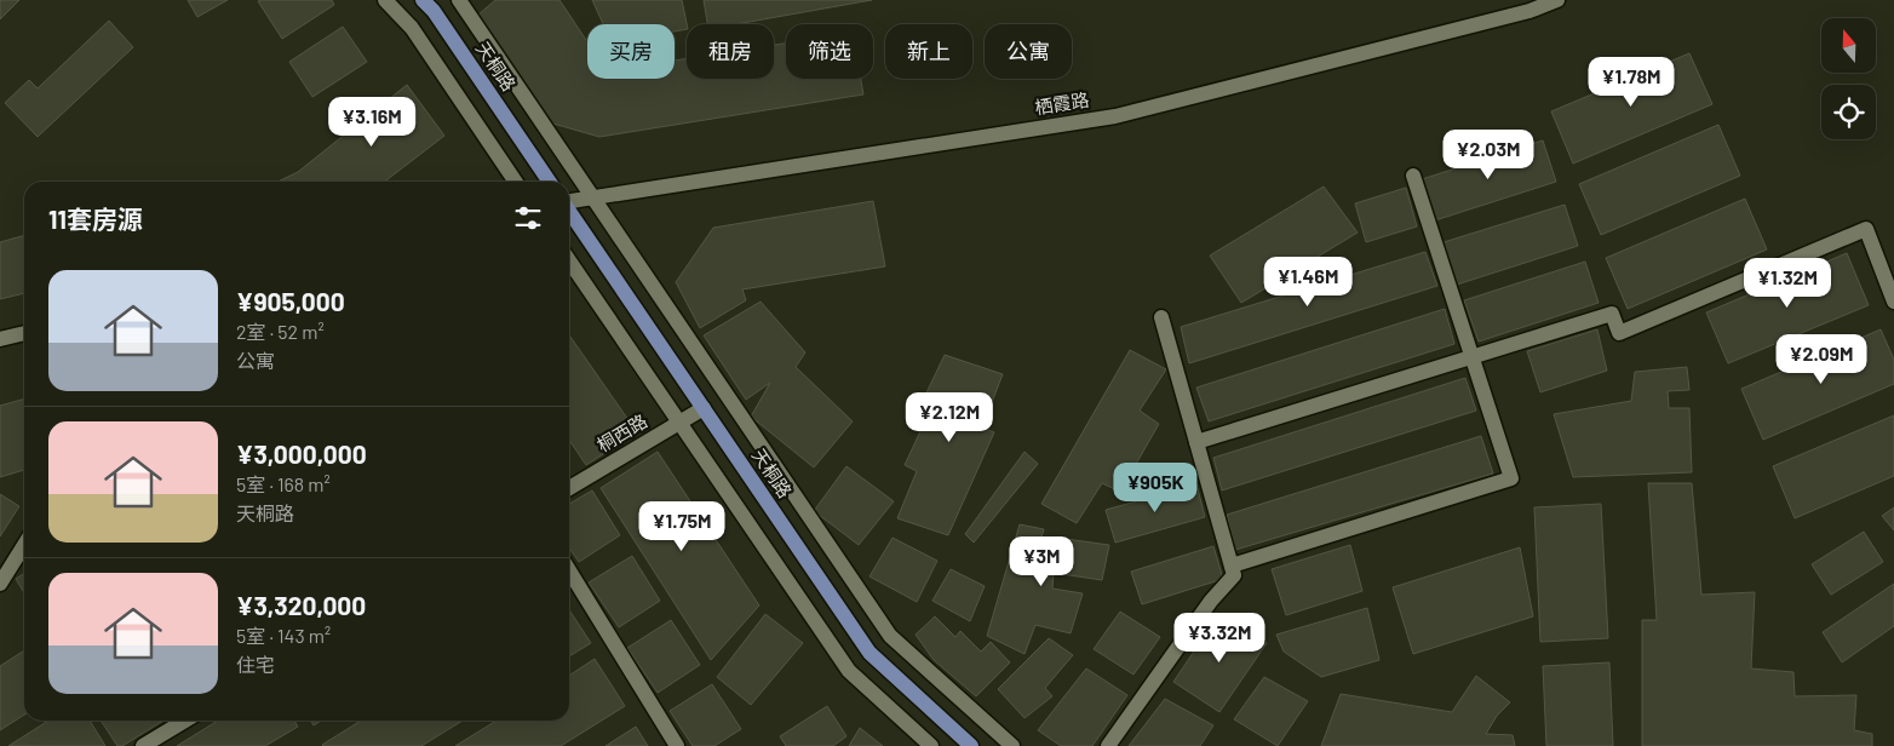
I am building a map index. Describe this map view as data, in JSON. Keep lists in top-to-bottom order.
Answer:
{
  "streets": {
    "main road": ["天桐路"],
    "street": ["栖霞路", "桐西路"]
  },
  "crossings": [
    ["天桐路", "桐西路"]
  ],
  "north": "top",
  "page": {
    "chip": [
      "买房",
      "租房",
      "筛选",
      "新上",
      "公寓"
    ],
    "price": [
      "¥1.78M",
      "¥3.16M",
      "¥2.03M",
      "¥1.46M",
      "¥1.32M",
      "¥2.09M",
      "¥2.12M",
      "¥905K",
      "¥1.75M",
      "¥3M",
      "¥3.32M"
    ],
    "heading": "11套房源",
    "list": [
      {
        "name": "¥905,000",
        "note": "2室 · 52 m² · 公寓"
      },
      {
        "name": "¥3,000,000",
        "note": "5室 · 168 m² · 天桐路"
      },
      {
        "name": "¥3,320,000",
        "note": "5室 · 143 m² · 住宅"
      }
    ]
  }
}
